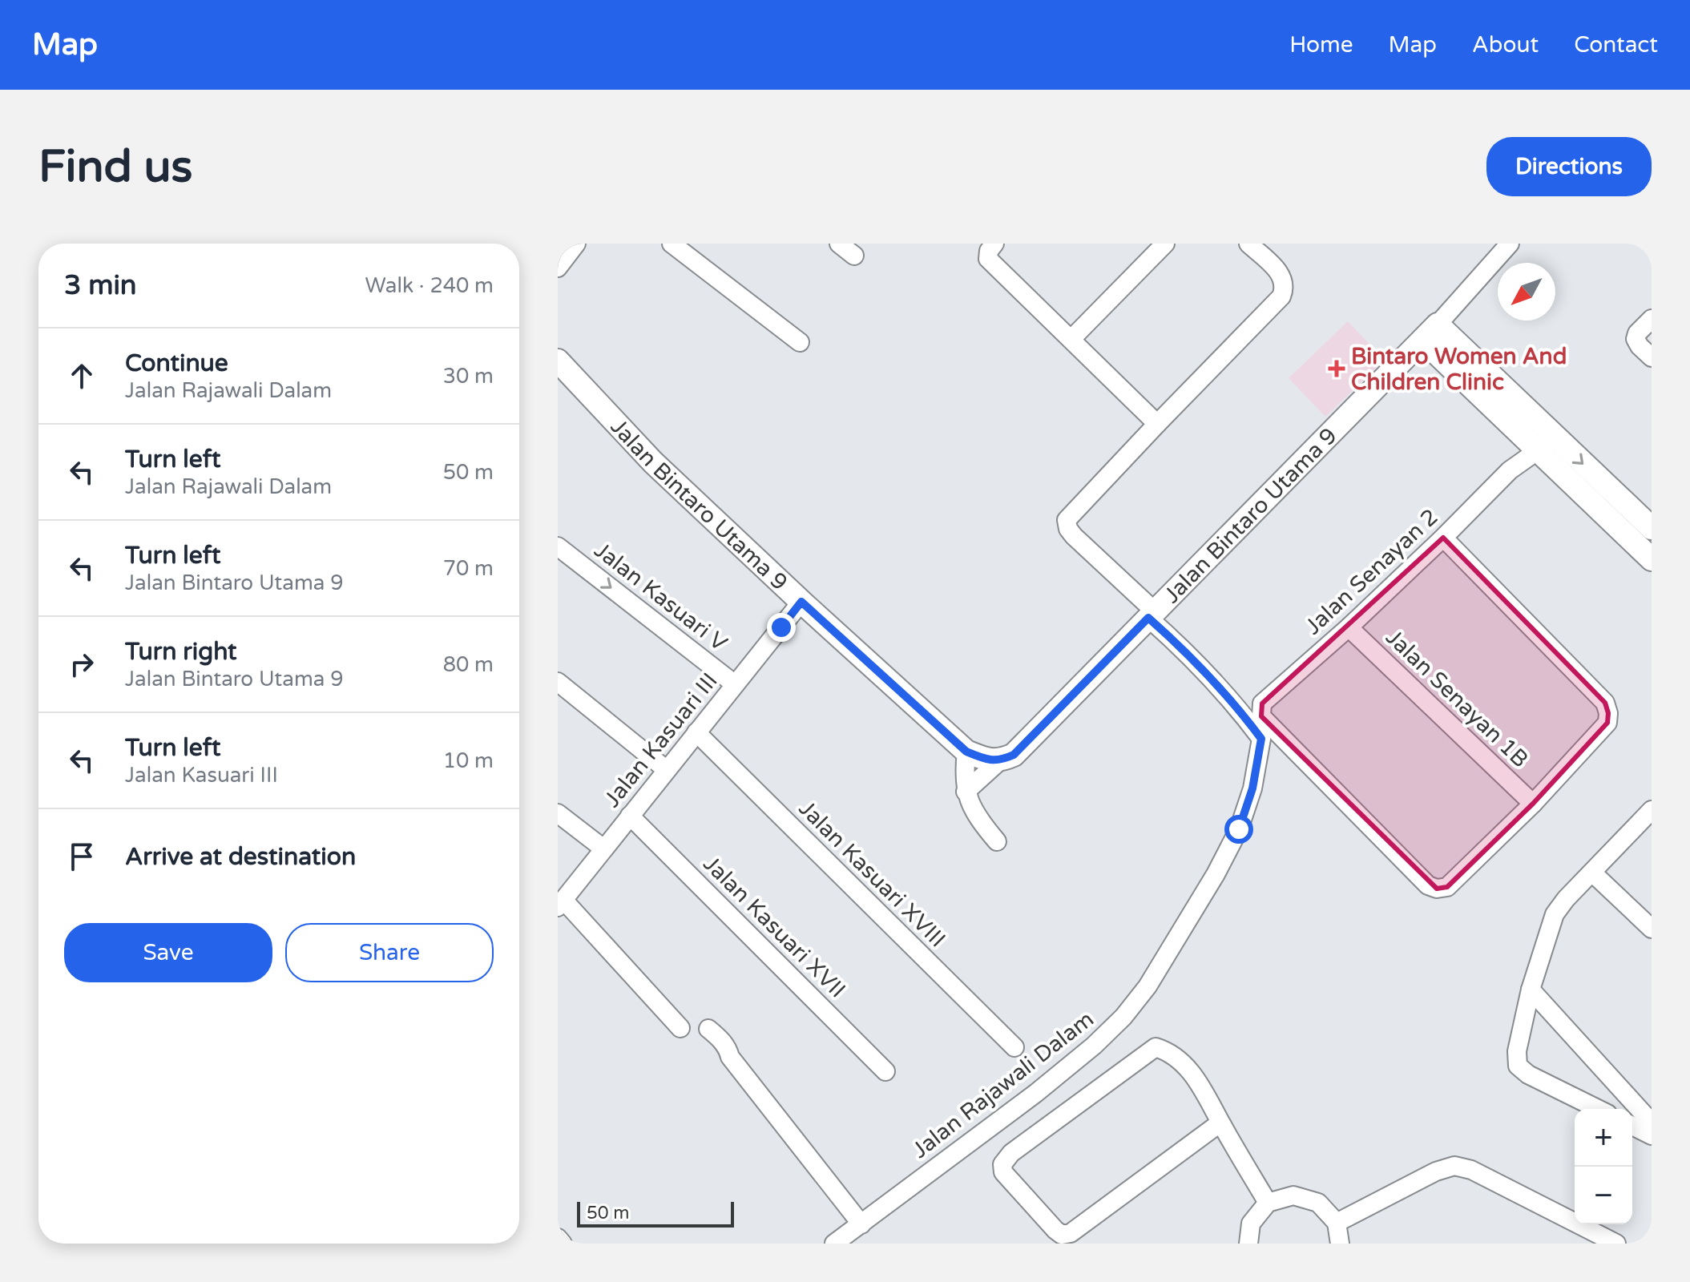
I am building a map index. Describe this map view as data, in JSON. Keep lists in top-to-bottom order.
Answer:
{
  "streets": {
    "street": [
      "Jalan Bintaro Utama 9",
      "Jalan Senayan 2",
      "Jalan Kasuari V",
      "Jalan Senayan 1B",
      "Jalan Kasuari III",
      "Jalan Kasuari XVIII",
      "Jalan Kasuari XVII",
      "Jalan Rajawali Dalam"
    ]
  },
  "crossings": [
    ["Jalan Bintaro Utama 9", "Jalan Kasuari III"],
    ["Jalan Bintaro Utama 9", "Jalan Rajawali Dalam"],
    ["Jalan Senayan 2", "Jalan Senayan 1B"],
    ["Jalan Kasuari V", "Jalan Kasuari III"],
    ["Jalan Kasuari III", "Jalan Kasuari XVIII"],
    ["Jalan Kasuari III", "Jalan Kasuari XVII"]
  ],
  "places": {
    "health": ["Bintaro Women And Children Clinic"]
  },
  "scale_bar": "50 m",
  "north": "bottom left",
  "page": {
    "header": "Map",
    "nav": [
      "Home",
      "Map",
      "About",
      "Contact"
    ],
    "buttons": [
      "Directions",
      ["Save", "Share"]
    ],
    "title": "Find us",
    "heading": ["3 min", "Walk · 240 m"],
    "list": [
      ["Continue", "Jalan Rajawali Dalam", "30 m"],
      ["Turn left", "Jalan Rajawali Dalam", "50 m"],
      ["Turn left", "Jalan Bintaro Utama 9", "70 m"],
      ["Turn right", "Jalan Bintaro Utama 9", "80 m"],
      ["Turn left", "Jalan Kasuari III", "10 m"],
      "Arrive at destination"
    ],
    "map_buttons": ["+", "−"],
    "scale": "50 m"
  }
}
